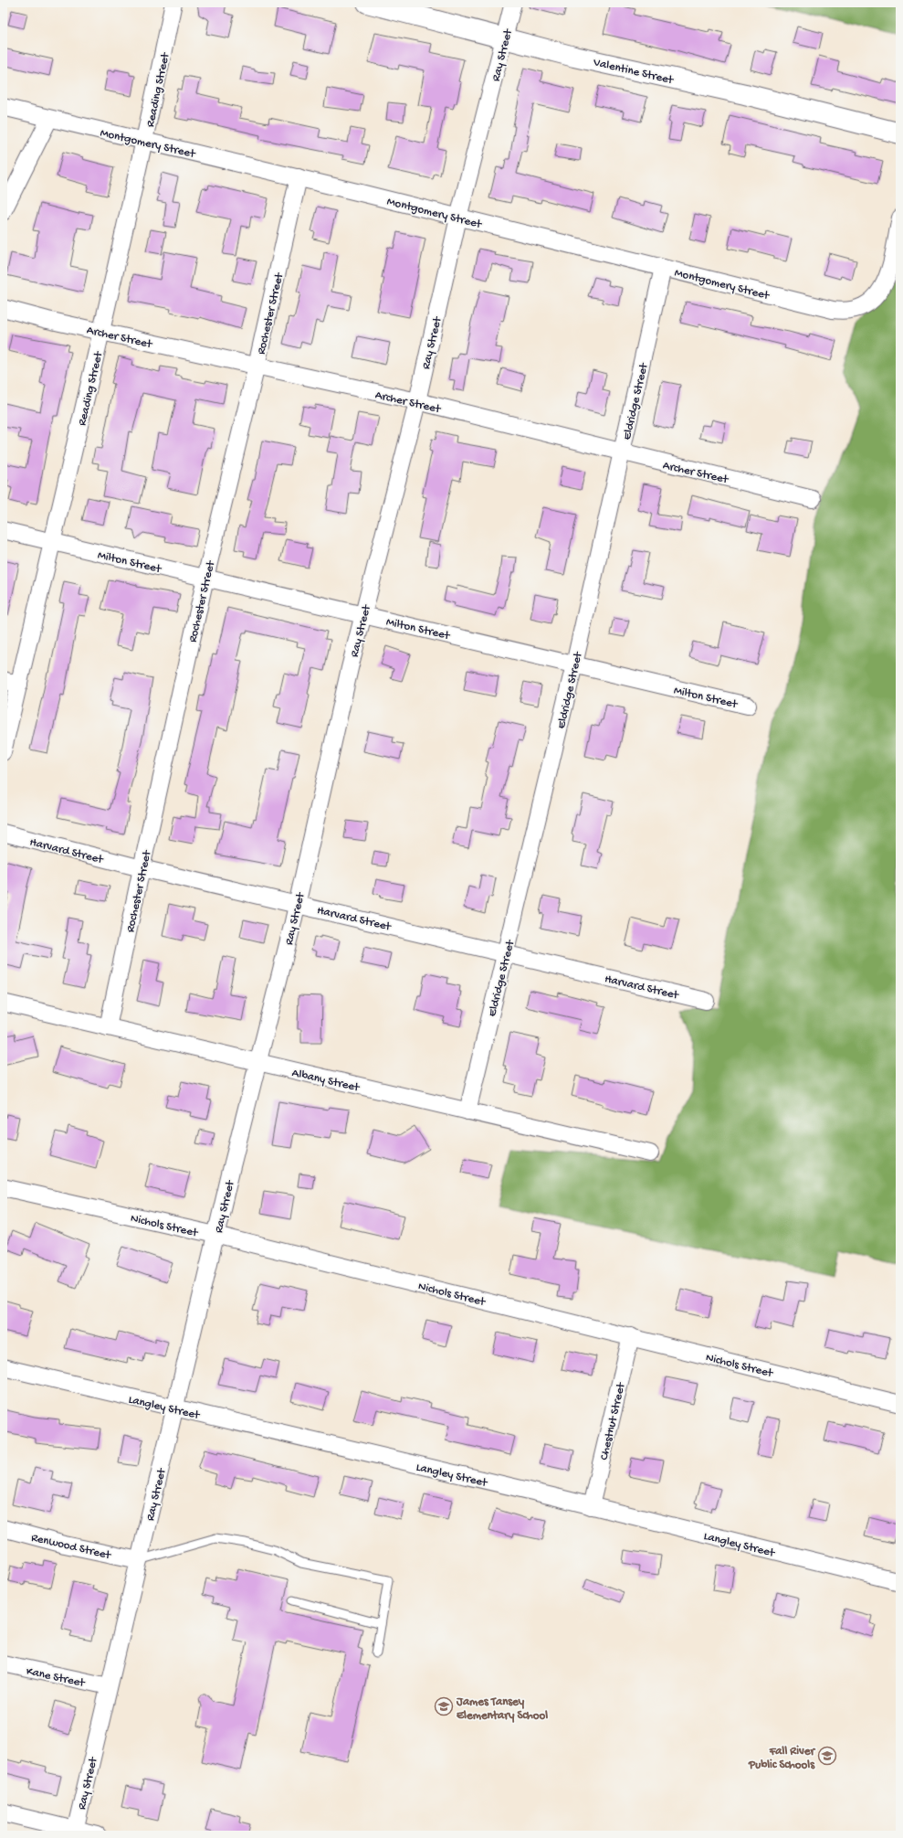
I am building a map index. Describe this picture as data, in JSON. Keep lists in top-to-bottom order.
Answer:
{
  "streets": {
    "street": [
      "Ray Street",
      "Valentine Street",
      "Reading Street",
      "Montgomery Street",
      "Rochester Street",
      "Archer Street",
      "Eldridge Street",
      "Milton Street",
      "Harvard Street",
      "Albany Street",
      "Nichols Street",
      "Langley Street",
      "Chestnut Street",
      "Renwood Street",
      "Kane Street"
    ]
  },
  "crossings": [
    ["Ray Street", "Valentine Street"],
    ["Ray Street", "Montgomery Street"],
    ["Ray Street", "Archer Street"],
    ["Ray Street", "Milton Street"],
    ["Ray Street", "Harvard Street"],
    ["Ray Street", "Albany Street"],
    ["Ray Street", "Nichols Street"],
    ["Ray Street", "Langley Street"],
    ["Ray Street", "Renwood Street"],
    ["Ray Street", "Kane Street"],
    ["Reading Street", "Montgomery Street"],
    ["Reading Street", "Archer Street"],
    ["Reading Street", "Milton Street"],
    ["Montgomery Street", "Rochester Street"],
    ["Montgomery Street", "Eldridge Street"],
    ["Rochester Street", "Archer Street"],
    ["Rochester Street", "Milton Street"],
    ["Rochester Street", "Harvard Street"],
    ["Rochester Street", "Albany Street"],
    ["Archer Street", "Eldridge Street"],
    ["Eldridge Street", "Milton Street"],
    ["Eldridge Street", "Harvard Street"],
    ["Eldridge Street", "Albany Street"],
    ["Nichols Street", "Chestnut Street"],
    ["Langley Street", "Chestnut Street"]
  ],
  "places": {
    "school or university": ["James Tansey Elementary School", "Fall River Public Schools"]
  }
}
